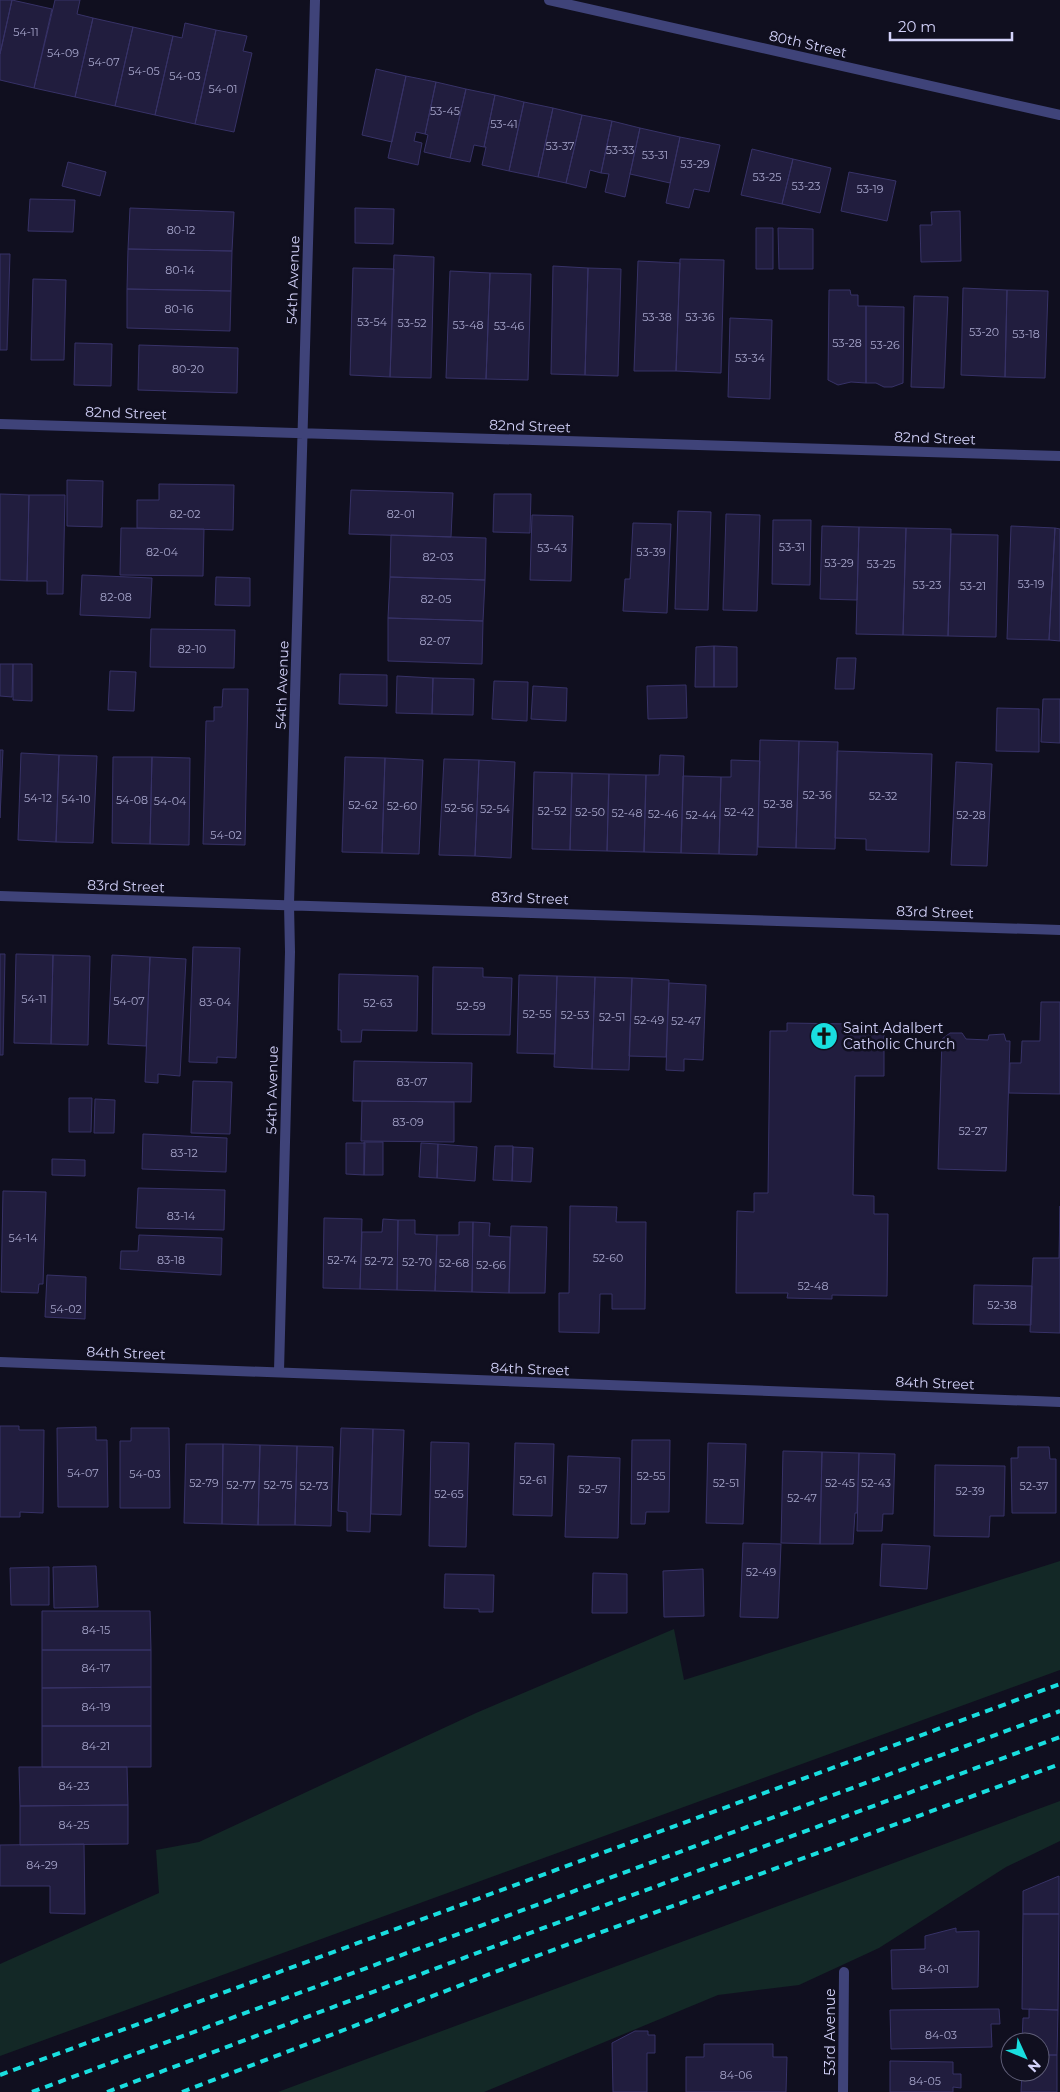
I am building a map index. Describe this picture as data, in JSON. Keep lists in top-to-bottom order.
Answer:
{
  "streets": {
    "street": [
      "80th Street",
      "54th Avenue",
      "82nd Street",
      "83rd Street",
      "84th Street",
      "53rd Avenue"
    ]
  },
  "crossings": [
    ["54th Avenue", "82nd Street"],
    ["54th Avenue", "83rd Street"],
    ["54th Avenue", "84th Street"]
  ],
  "places": {
    "church": ["Saint Adalbert Catholic Church"]
  },
  "house_numbers": [
    "54-11",
    "54-09",
    "54-07",
    "54-05",
    "54-03",
    "54-01",
    "53-45",
    "53-41",
    "53-37",
    "53-33",
    "53-31",
    "53-29",
    "53-25",
    "53-23",
    "53-19",
    "80-12",
    "80-14",
    "80-16",
    "53-38",
    "53-36",
    "53-54",
    "53-52",
    "53-48",
    "53-46",
    "53-20",
    "53-18",
    "53-28",
    "53-26",
    "53-34",
    "80-20",
    "82-02",
    "82-01",
    "53-31",
    "53-43",
    "82-04",
    "53-39",
    "82-03",
    "53-29",
    "53-25",
    "53-19",
    "53-23",
    "53-21",
    "82-08",
    "82-05",
    "82-07",
    "82-10",
    "52-36",
    "52-32",
    "54-12",
    "54-10",
    "54-08",
    "54-04",
    "52-38",
    "52-62",
    "52-60",
    "52-56",
    "52-54",
    "52-52",
    "52-50",
    "52-42",
    "52-48",
    "52-46",
    "52-44",
    "52-28",
    "54-02",
    "54-11",
    "54-07",
    "83-04",
    "52-63",
    "52-59",
    "52-55",
    "52-53",
    "52-51",
    "52-49",
    "52-47",
    "83-07",
    "83-09",
    "52-27",
    "83-12",
    "83-14",
    "54-14",
    "52-60",
    "83-18",
    "52-74",
    "52-72",
    "52-70",
    "52-68",
    "52-66",
    "52-48",
    "52-38",
    "54-02",
    "54-07",
    "54-03",
    "52-55",
    "52-61",
    "52-79",
    "52-51",
    "52-45",
    "52-43",
    "52-77",
    "52-75",
    "52-73",
    "52-37",
    "52-57",
    "52-39",
    "52-65",
    "52-47",
    "52-49",
    "84-15",
    "84-17",
    "84-19",
    "84-21",
    "84-23",
    "84-25",
    "84-29",
    "84-01",
    "84-03",
    "84-06",
    "84-05"
  ],
  "scale_bar": "20 m",
  "north": "bottom right"
}
